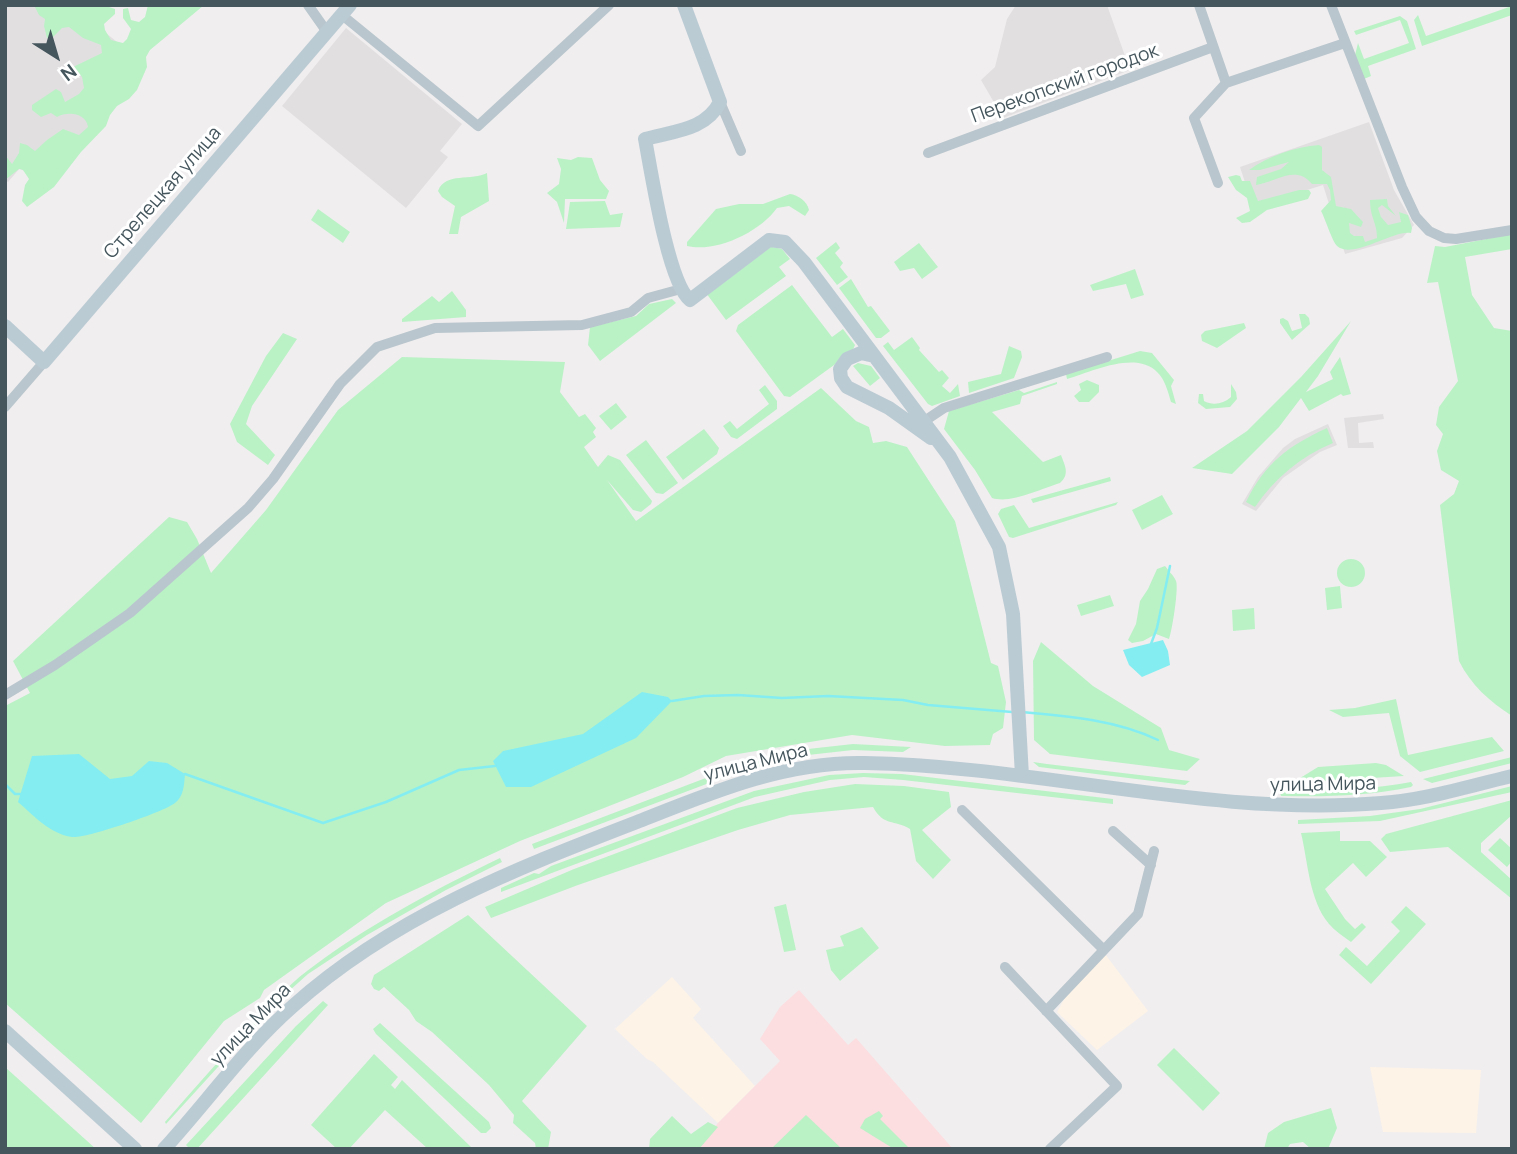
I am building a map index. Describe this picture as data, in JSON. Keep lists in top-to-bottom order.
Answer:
{
  "streets": {
    "street": ["Перекопский городок", "Стрелецкая улица", "улица Мира"]
  },
  "north": "bottom right"
}
